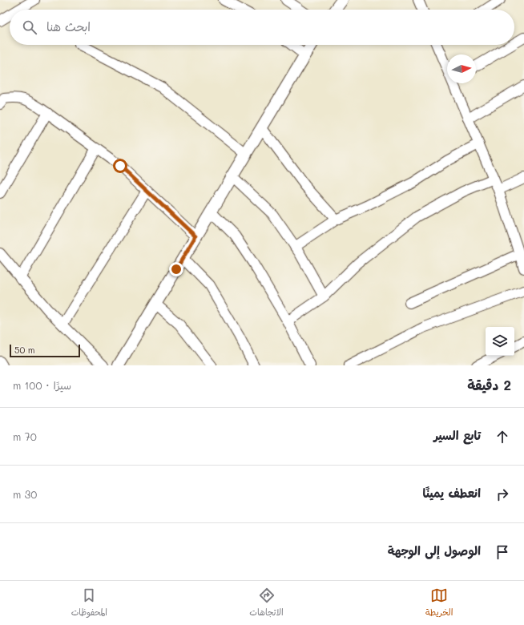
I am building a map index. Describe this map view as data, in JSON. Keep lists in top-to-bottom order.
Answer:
{
  "scale_bar": "50 m",
  "north": "right",
  "page": {
    "search": "ابحث هنا",
    "scale": "50 m",
    "heading": ["2 دقيقة", "سيرًا · 100 m"],
    "list": [
      ["تابع السير", "70 m"],
      ["انعطف يمينًا", "30 m"],
      "الوصول إلى الوجهة"
    ],
    "nav": ["الخريطة", "الاتجاهات", "المحفوظات"]
  }
}
